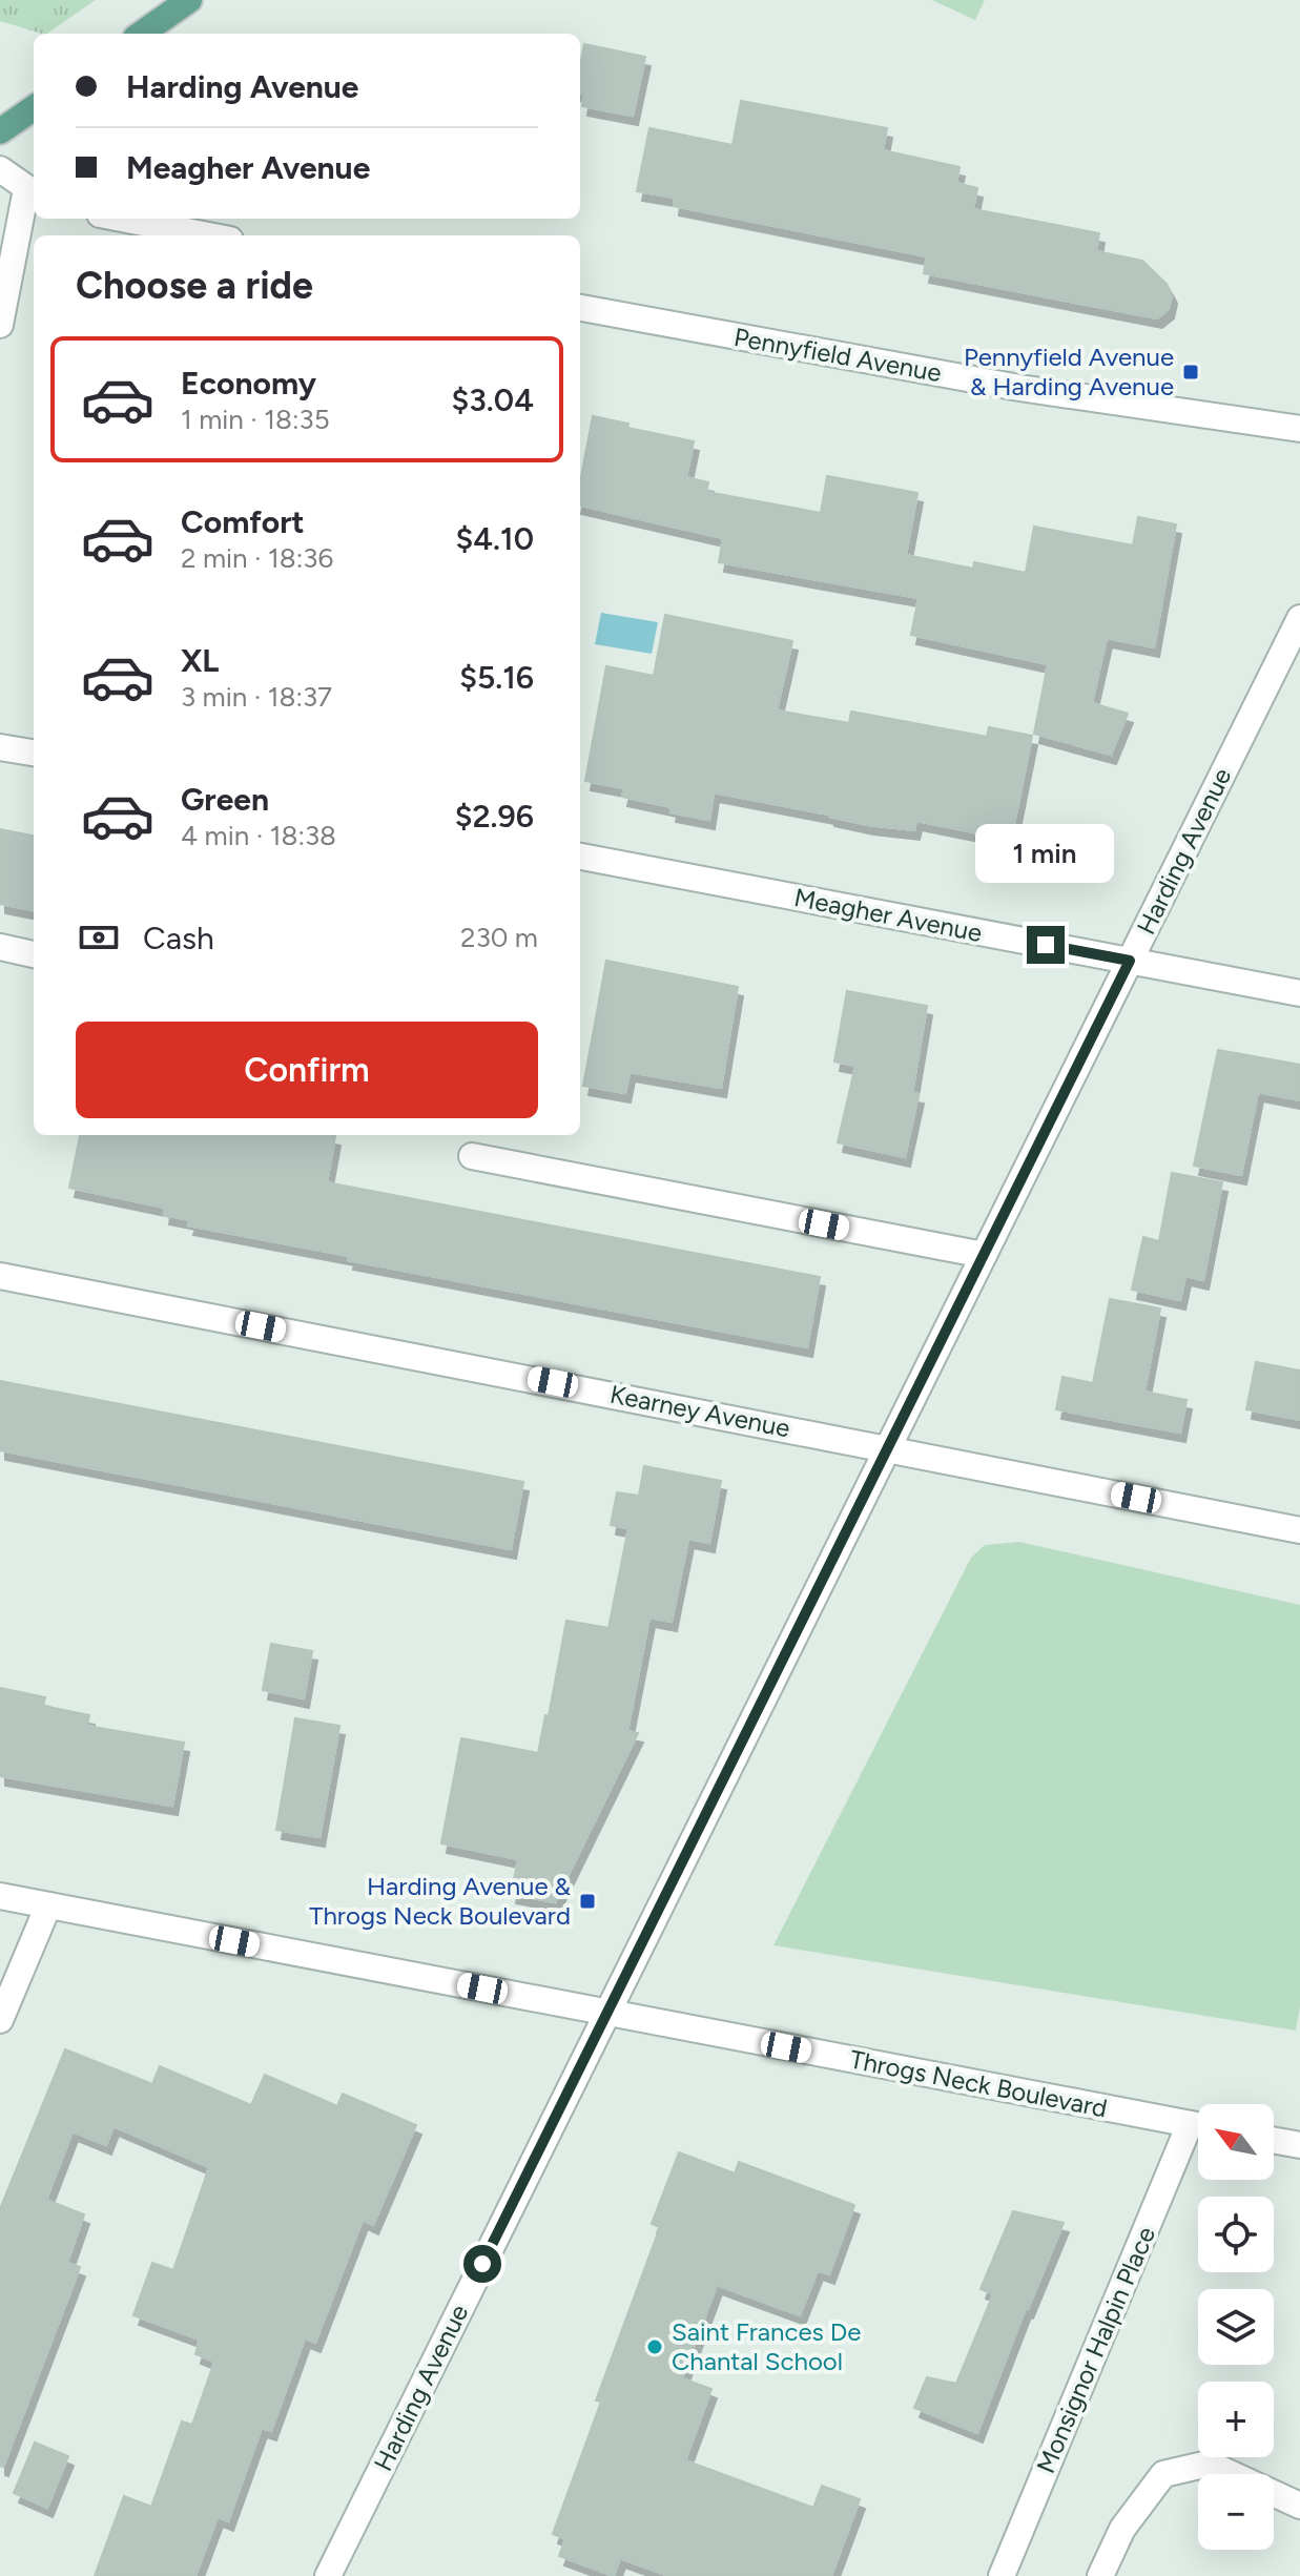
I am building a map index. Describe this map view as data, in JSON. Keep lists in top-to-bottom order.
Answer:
{
  "streets": {
    "street": [
      "Pennyfield Avenue",
      "Harding Avenue",
      "Meagher Avenue",
      "Kearney Avenue",
      "Throgs Neck Boulevard",
      "Monsignor Halpin Place"
    ]
  },
  "crossings": [
    ["Harding Avenue", "Meagher Avenue"],
    ["Harding Avenue", "Kearney Avenue"],
    ["Harding Avenue", "Throgs Neck Boulevard"]
  ],
  "places": {
    "transit": ["Pennyfield Avenue & Harding Avenue", "Harding Avenue & Throgs Neck Boulevard"],
    "other": ["Saint Frances De Chantal School"]
  },
  "north": "top left",
  "page": {
    "banner": ["Harding Avenue", "Meagher Avenue"],
    "heading": "Choose a ride",
    "list": [
      {
        "name": "Economy",
        "note": "1 min · 18:35",
        "value": "$3.04"
      },
      {
        "name": "Comfort",
        "note": "2 min · 18:36",
        "value": "$4.10"
      },
      {
        "name": "XL",
        "note": "3 min · 18:37",
        "value": "$5.16"
      },
      {
        "name": "Green",
        "note": "4 min · 18:38",
        "value": "$2.96"
      }
    ],
    "bubble": "1 min",
    "pay": ["Cash", "230 m"],
    "buttons": "Confirm",
    "map_buttons": ["+", "−"]
  }
}
